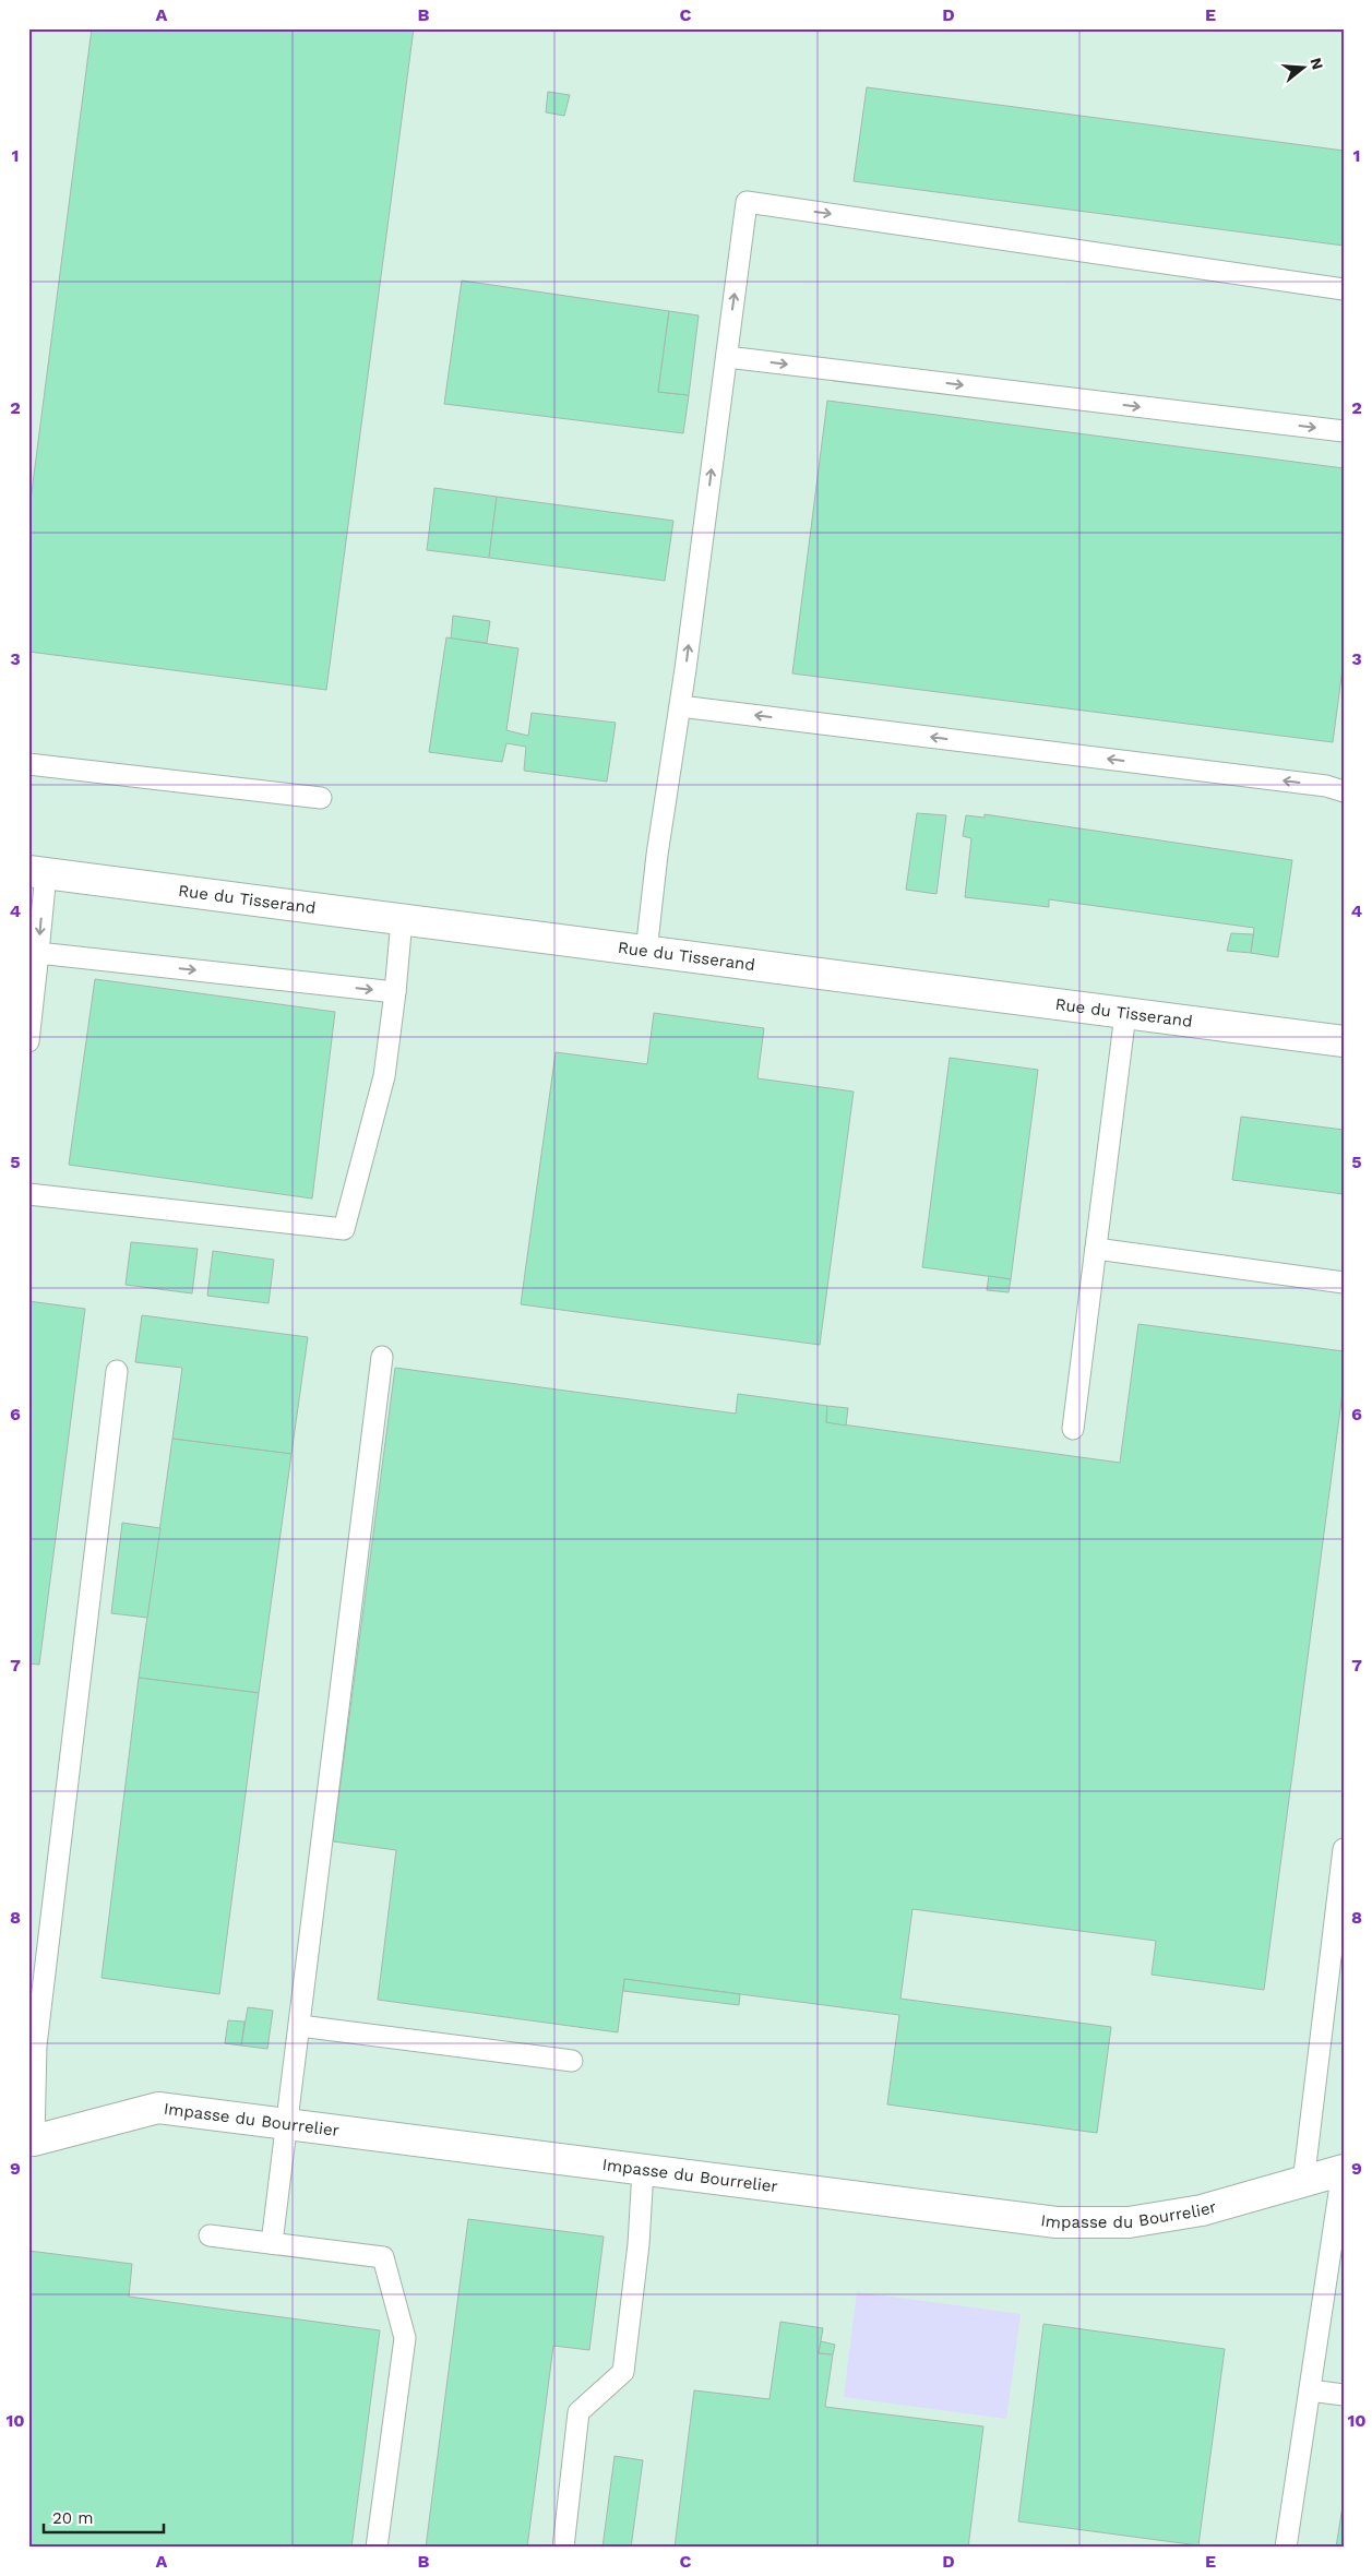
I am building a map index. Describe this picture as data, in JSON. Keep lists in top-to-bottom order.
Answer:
{
  "streets": {
    "street": ["Rue du Tisserand", "Impasse du Bourrelier"]
  },
  "scale_bar": "20 m",
  "north": "right",
  "grid": {
    "columns": [
      "A",
      "B",
      "C",
      "D",
      "E"
    ],
    "rows": [
      "1",
      "2",
      "3",
      "4",
      "5",
      "6",
      "7",
      "8",
      "9",
      "10"
    ]
  }
}
